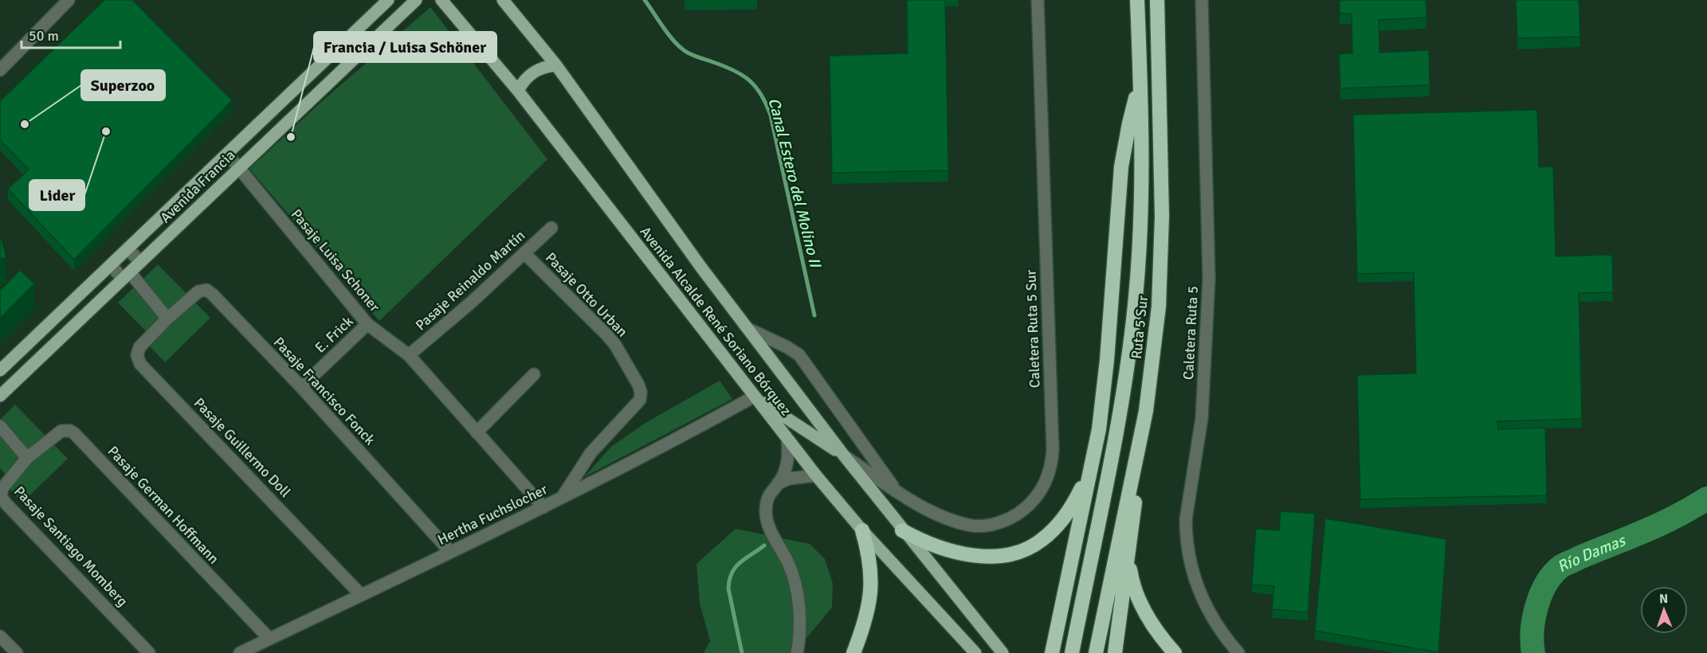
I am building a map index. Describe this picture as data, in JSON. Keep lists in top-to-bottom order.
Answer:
{
  "streets": {
    "highway": ["Ruta 5 Sur"],
    "main road": ["Avenida Francia", "Avenida Alcalde René Soriano Bórquez"],
    "street": [
      "Pasaje Luisa Schoner",
      "Pasaje Reinaldo Martín",
      "Pasaje Otto Urban",
      "Caletera Ruta 5 Sur",
      "Caletera Ruta 5",
      "E. Frick",
      "Pasaje Francisco Fonck",
      "Pasaje Guillermo Doll",
      "Pasaje German Hoffmann",
      "Hertha Fuchslocher",
      "Pasaje Santiago Momberg"
    ]
  },
  "crossings": [
    ["Avenida Francia", "Pasaje Luisa Schoner"],
    ["Pasaje Luisa Schoner", "Pasaje Reinaldo Martín"],
    ["Pasaje Luisa Schoner", "E. Frick"],
    ["Pasaje Luisa Schoner", "Hertha Fuchslocher"],
    ["Pasaje Reinaldo Martín", "Pasaje Otto Urban"],
    ["Pasaje Otto Urban", "Hertha Fuchslocher"],
    ["Avenida Alcalde René Soriano Bórquez", "Caletera Ruta 5 Sur"],
    ["Avenida Alcalde René Soriano Bórquez", "Hertha Fuchslocher"],
    ["E. Frick", "Pasaje Francisco Fonck"],
    ["Pasaje Francisco Fonck", "Pasaje Guillermo Doll"],
    ["Pasaje Francisco Fonck", "Hertha Fuchslocher"],
    ["Pasaje Guillermo Doll", "Hertha Fuchslocher"],
    ["Pasaje German Hoffmann", "Hertha Fuchslocher"],
    ["Pasaje German Hoffmann", "Pasaje Santiago Momberg"]
  ],
  "water": ["Canal Estero del Molino II", "Río Damas"],
  "places": ["Superzoo", "Lider", "Francia / Luisa Schöner"],
  "scale_bar": "50 m",
  "north": "top"
}
